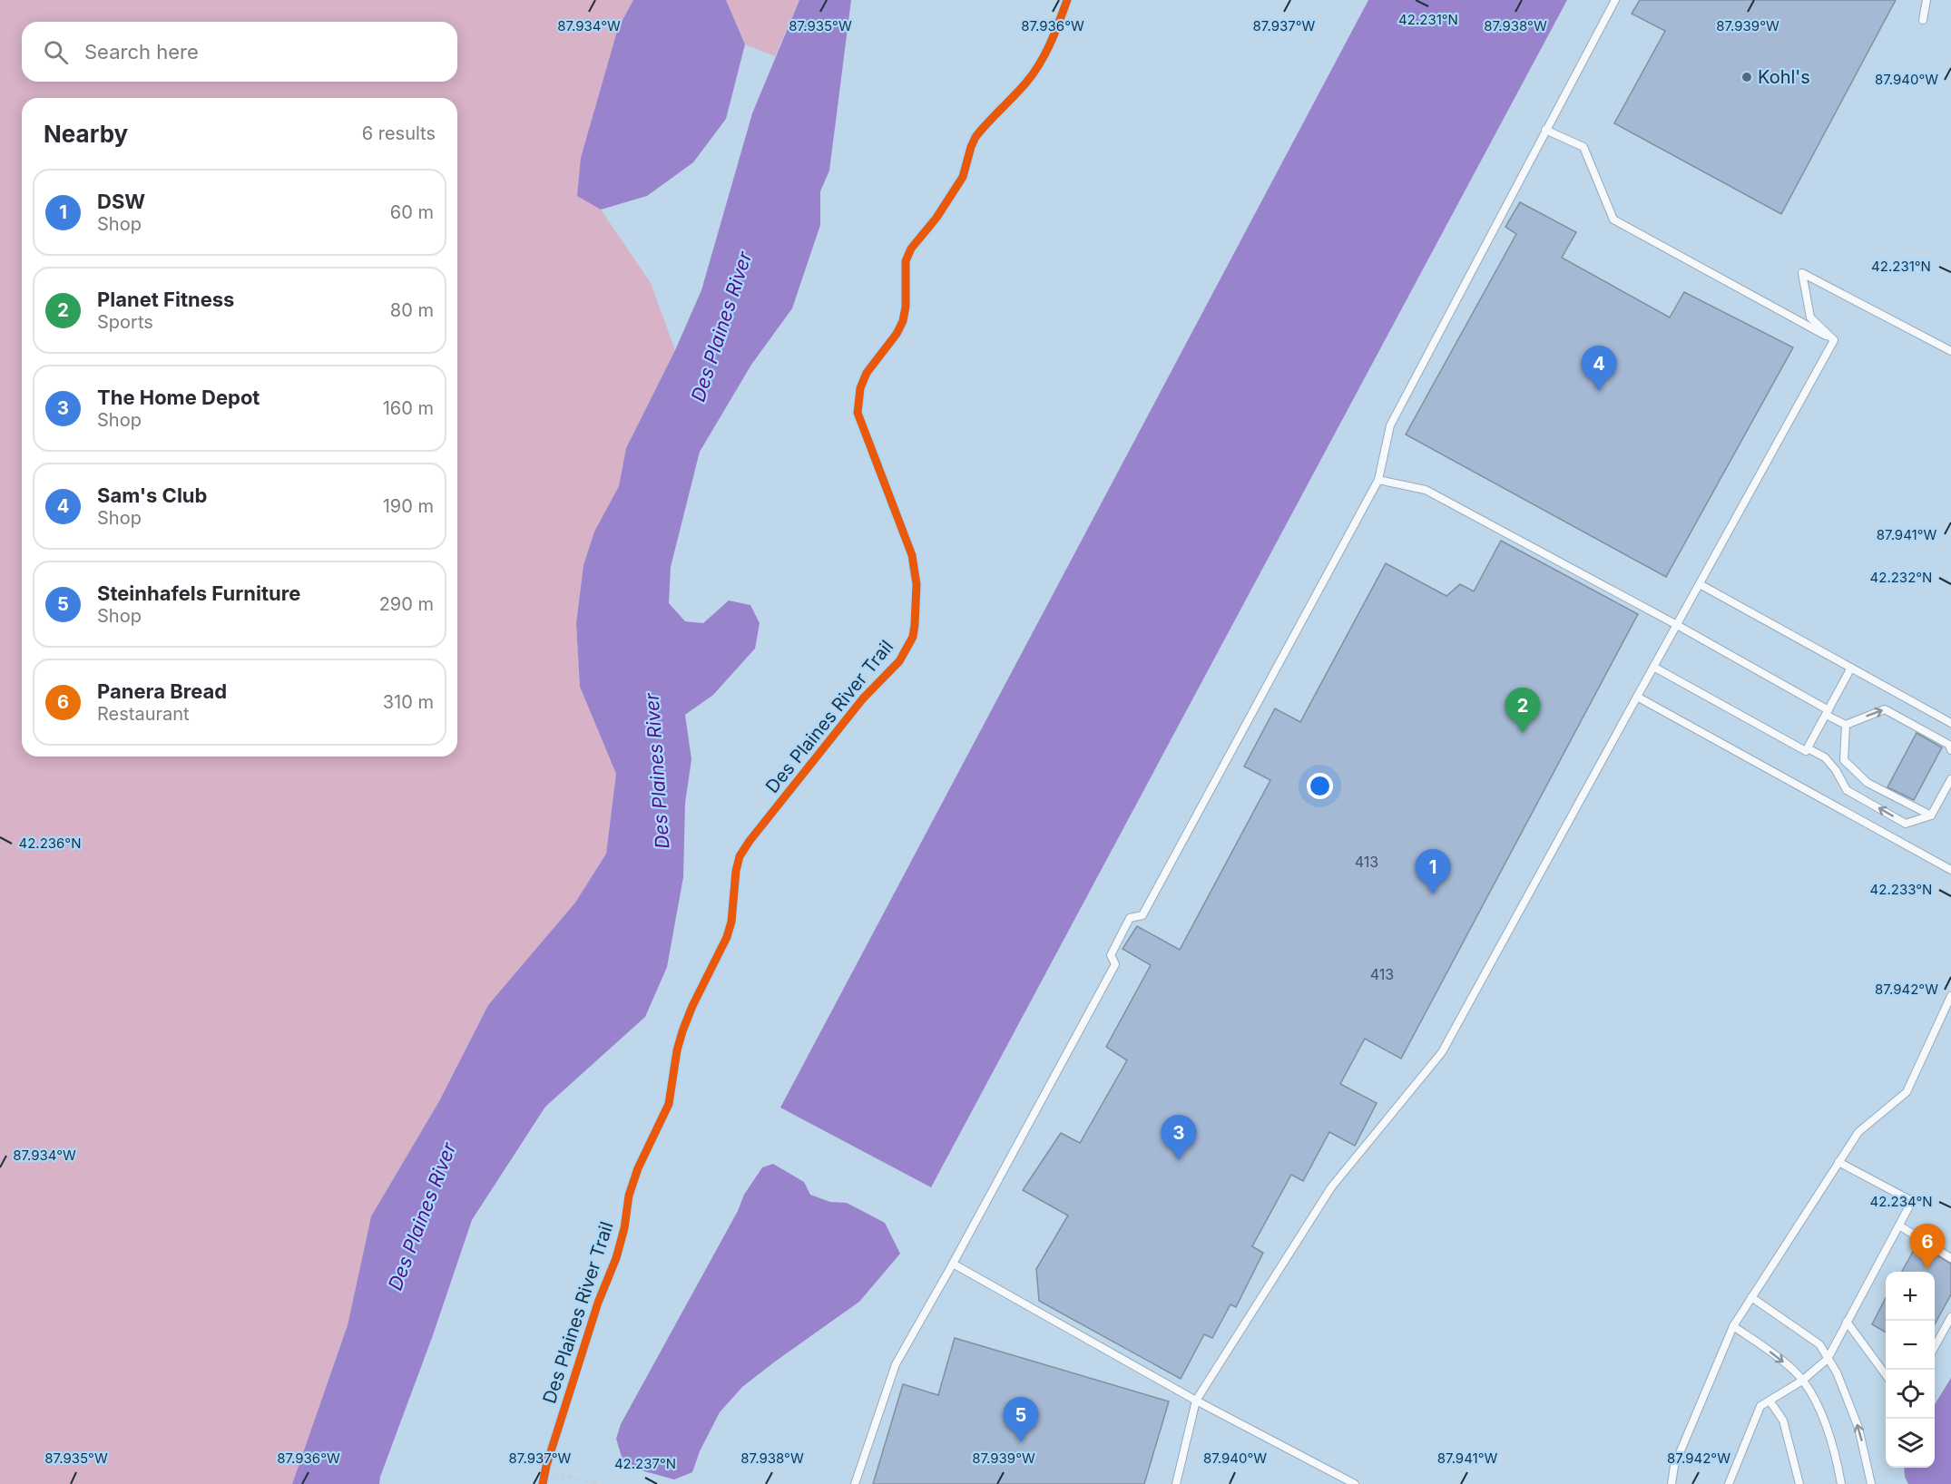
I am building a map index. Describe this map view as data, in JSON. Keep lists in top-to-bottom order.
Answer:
{
  "streets": {
    "cycle path": ["Des Plaines River Trail"]
  },
  "water": ["Des Plaines River"],
  "places": ["Kohl's"],
  "house_numbers": ["413", "413"],
  "page": {
    "search": "Search here",
    "heading": ["Nearby", "6 results"],
    "list": [
      {
        "mark": "1",
        "name": "DSW",
        "note": "Shop",
        "value": "60 m"
      },
      {
        "mark": "2",
        "name": "Planet Fitness",
        "note": "Sports",
        "value": "80 m"
      },
      {
        "mark": "3",
        "name": "The Home Depot",
        "note": "Shop",
        "value": "160 m"
      },
      {
        "mark": "4",
        "name": "Sam's Club",
        "note": "Shop",
        "value": "190 m"
      },
      {
        "mark": "5",
        "name": "Steinhafels Furniture",
        "note": "Shop",
        "value": "290 m"
      },
      {
        "mark": "6",
        "name": "Panera Bread",
        "note": "Restaurant",
        "value": "310 m"
      }
    ],
    "pins": [
      "4",
      "2",
      "1",
      "3",
      "6",
      "5"
    ],
    "map_buttons": ["+", "−"]
  },
  "coordinates": [
    "42.231°N",
    "87.934°W",
    "87.935°W",
    "87.936°W",
    "87.937°W",
    "87.938°W",
    "87.939°W",
    "87.940°W",
    "87.941°W",
    "42.232°N",
    "42.236°N",
    "42.233°N",
    "87.942°W",
    "42.234°N",
    "42.237°N"
  ]
}
